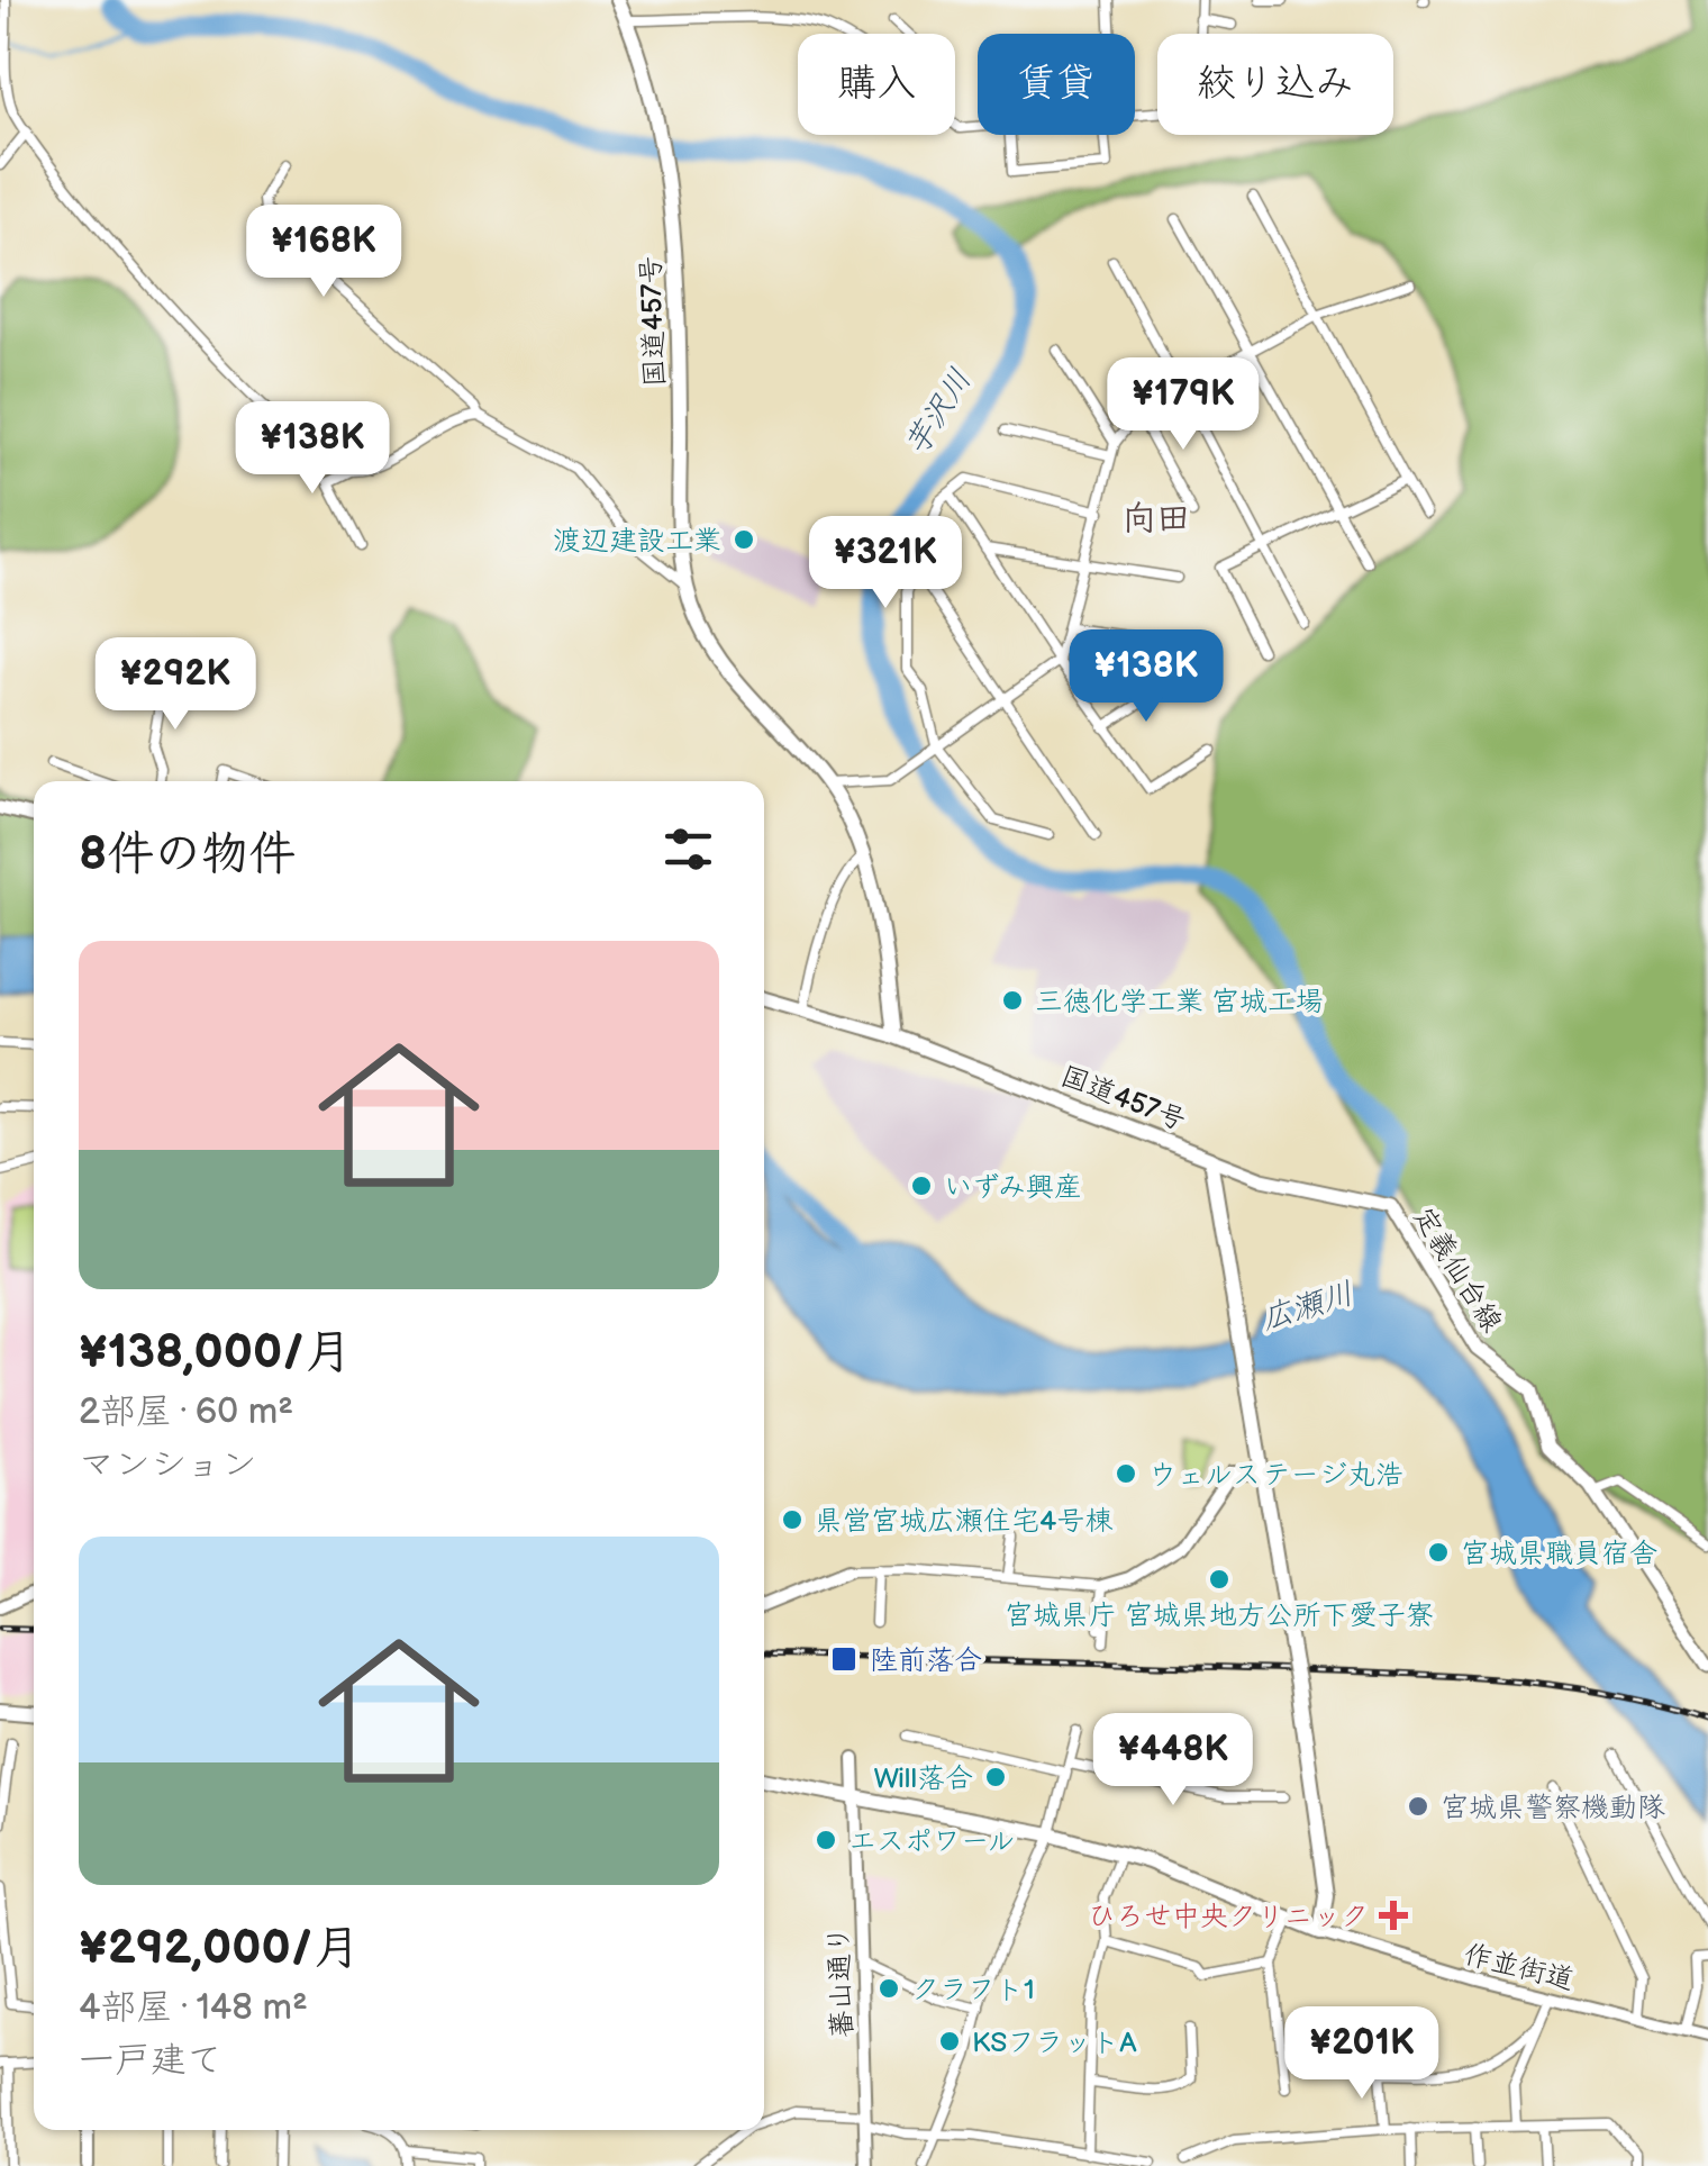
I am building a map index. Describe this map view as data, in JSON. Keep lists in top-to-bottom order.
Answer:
{
  "streets": {
    "highway": ["国道457号"],
    "main road": ["定義仙台線"],
    "street": ["作並街道", "蕃山通り"]
  },
  "crossings": [
    ["国道457号", "定義仙台線"],
    ["国道457号", "作並街道"]
  ],
  "districts": ["向田"],
  "water": ["芋沢川", "広瀬川"],
  "places": {
    "other": [
      "渡辺建設工業",
      "三徳化学工業 宮城工場",
      "いずみ興産",
      "ウェルステージ丸浩",
      "県営宮城広瀬住宅4号棟",
      "宮城県職員宿舎",
      "宮城県庁 宮城県地方公所下愛子寮",
      "Will落合",
      "宮城県警察機動隊",
      "エスポワール",
      "クラフト1",
      "KSフラットA"
    ],
    "transit": ["陸前落合"],
    "health": ["ひろせ中央クリニック"]
  },
  "page": {
    "chip": ["購入", "賃貸", "絞り込み"],
    "price": [
      "¥168K",
      "¥179K",
      "¥138K",
      "¥321K",
      "¥138K",
      "¥292K",
      "¥448K",
      "¥201K"
    ],
    "heading": "8件の物件",
    "list": [
      {
        "name": "¥138,000/月",
        "note": "2部屋 · 60 m² · マンション"
      },
      {
        "name": "¥292,000/月",
        "note": "4部屋 · 148 m² · 一戸建て"
      }
    ]
  }
}
